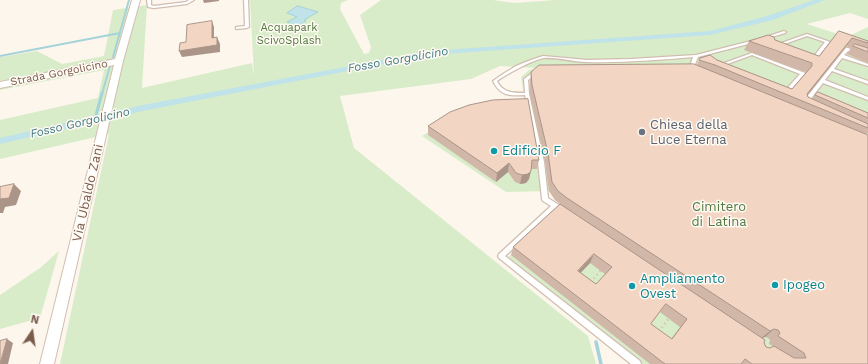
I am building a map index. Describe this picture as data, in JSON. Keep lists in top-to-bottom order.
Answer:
{
  "streets": {
    "street": ["Strada Gorgolicino", "Via Ubaldo Zani"]
  },
  "crossings": [
    ["Strada Gorgolicino", "Via Ubaldo Zani"]
  ],
  "water": ["Fosso Gorgolicino"],
  "parks": ["Acquapark ScivoSplash", "Cimitero di Latina"],
  "places": [
    "Chiesa della Luce Eterna",
    "Edificio F",
    "Ipogeo",
    "Ampliamento Ovest"
  ],
  "north": "top"
}
